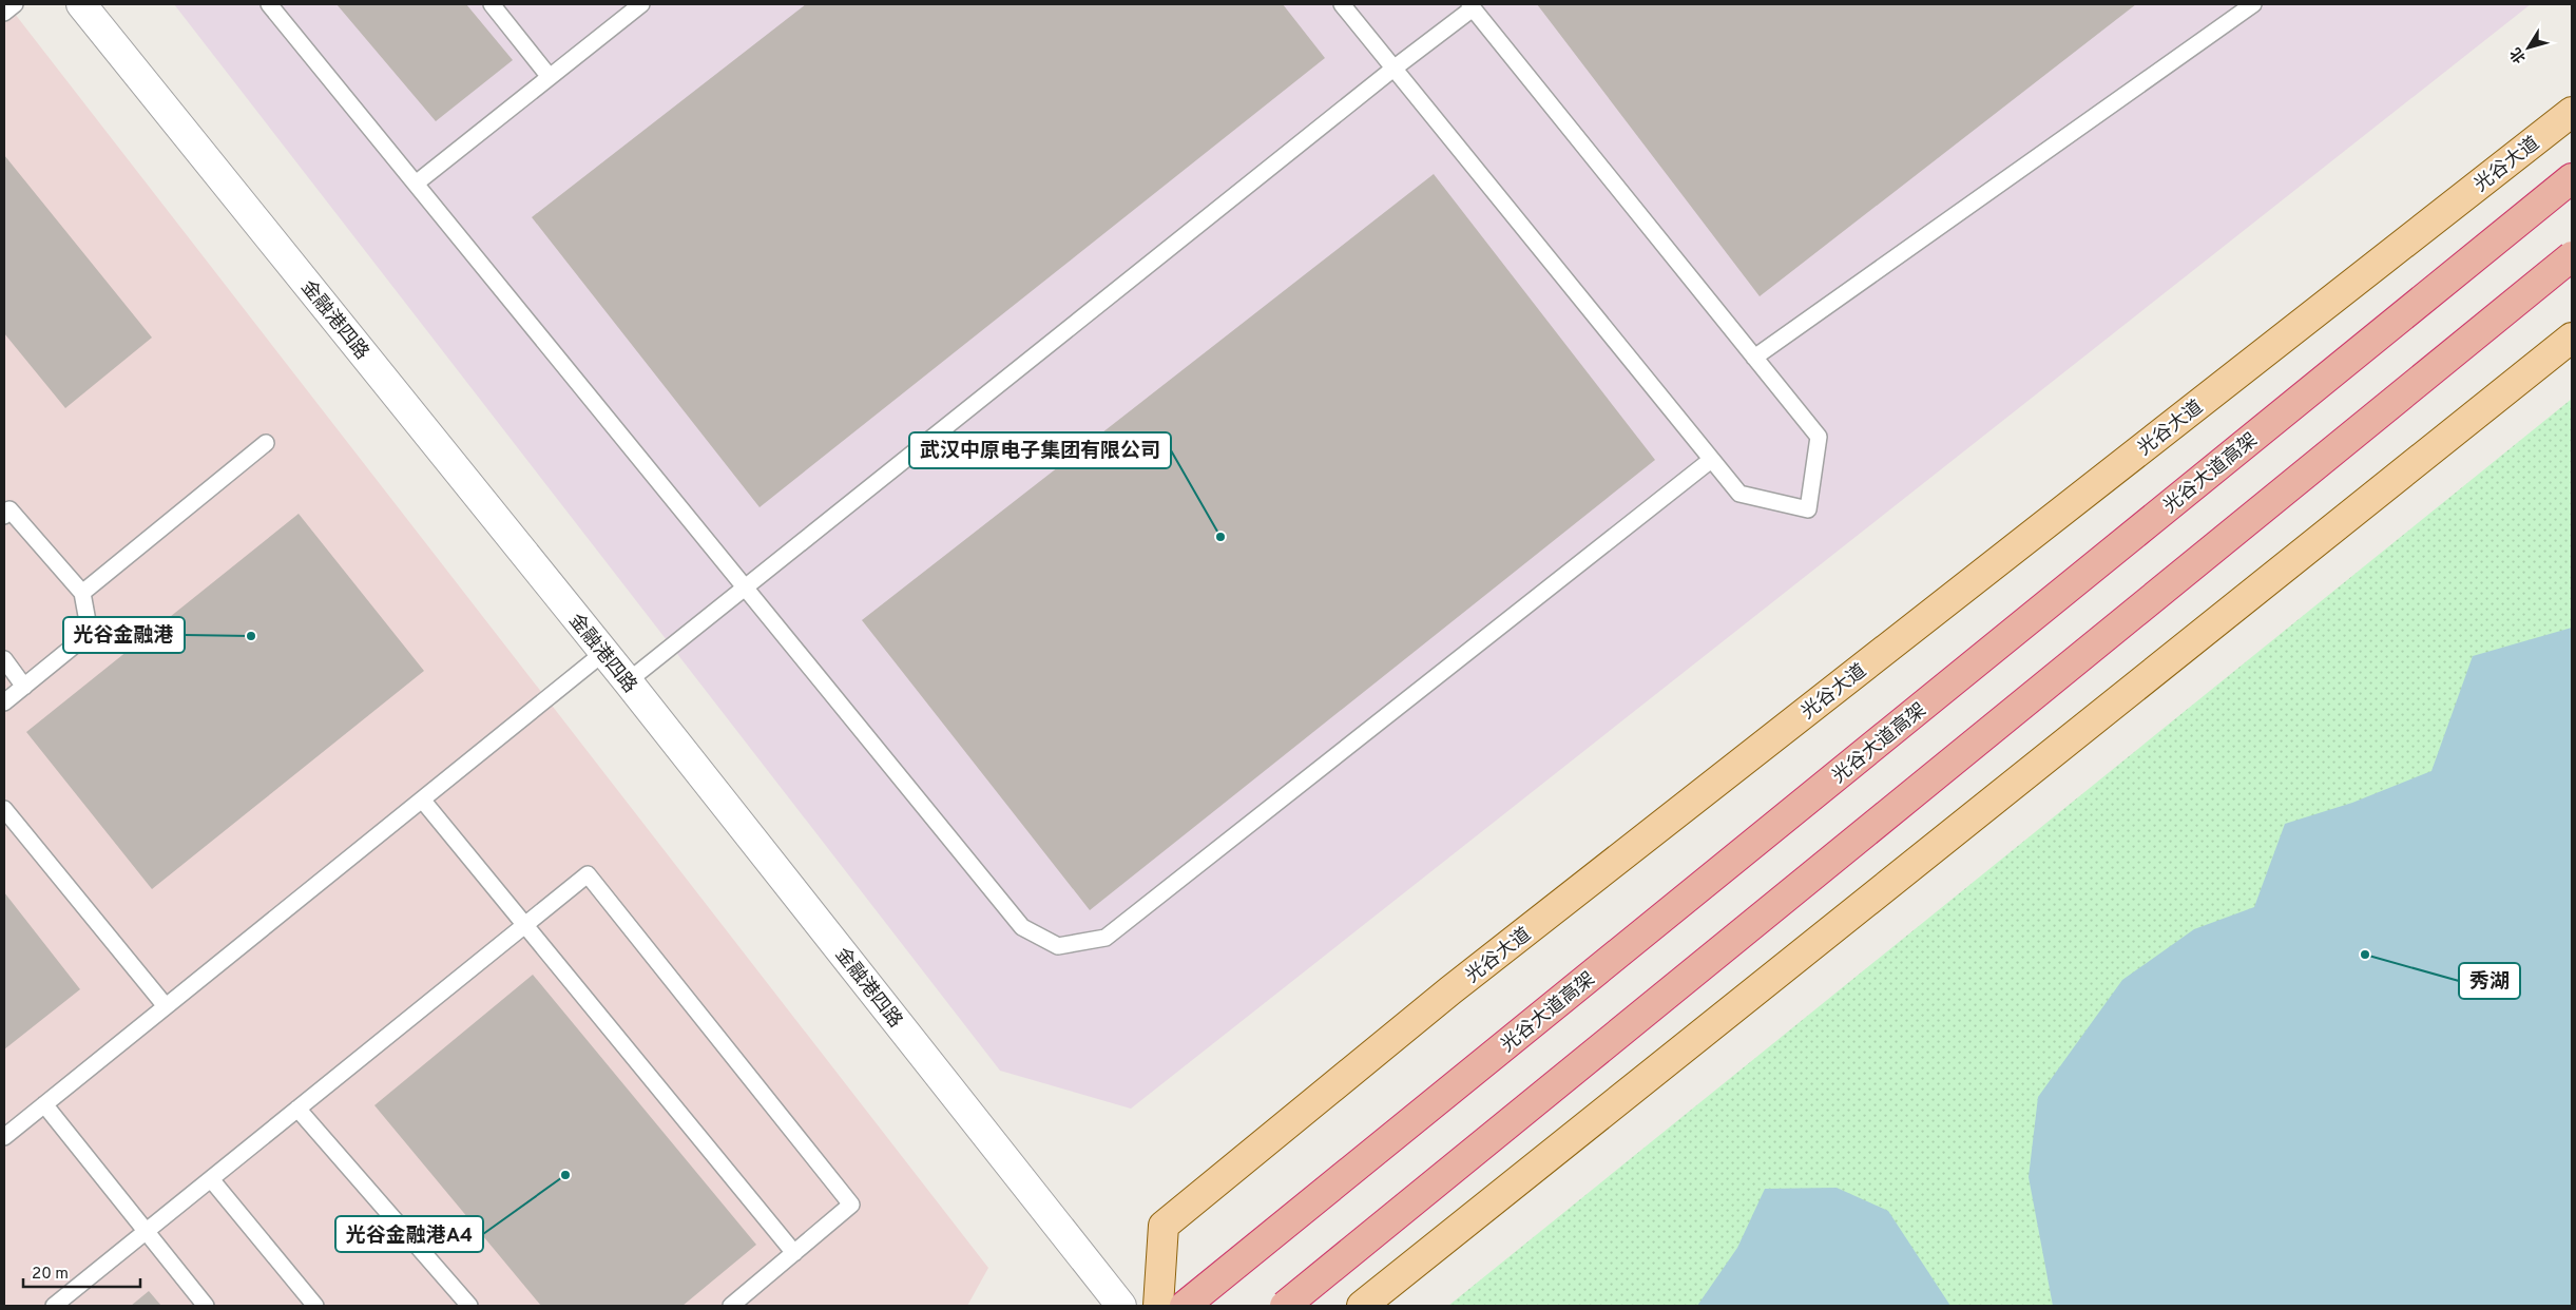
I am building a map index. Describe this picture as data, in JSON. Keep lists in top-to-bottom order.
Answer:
{
  "streets": {
    "highway": ["光谷大道高架"],
    "main road": ["光谷大道"],
    "street": ["金融港四路"]
  },
  "places": [
    "武汉中原电子集团有限公司",
    "光谷金融港",
    "秀湖",
    "光谷金融港A4"
  ],
  "scale_bar": "20 m",
  "north": "bottom left"
}
